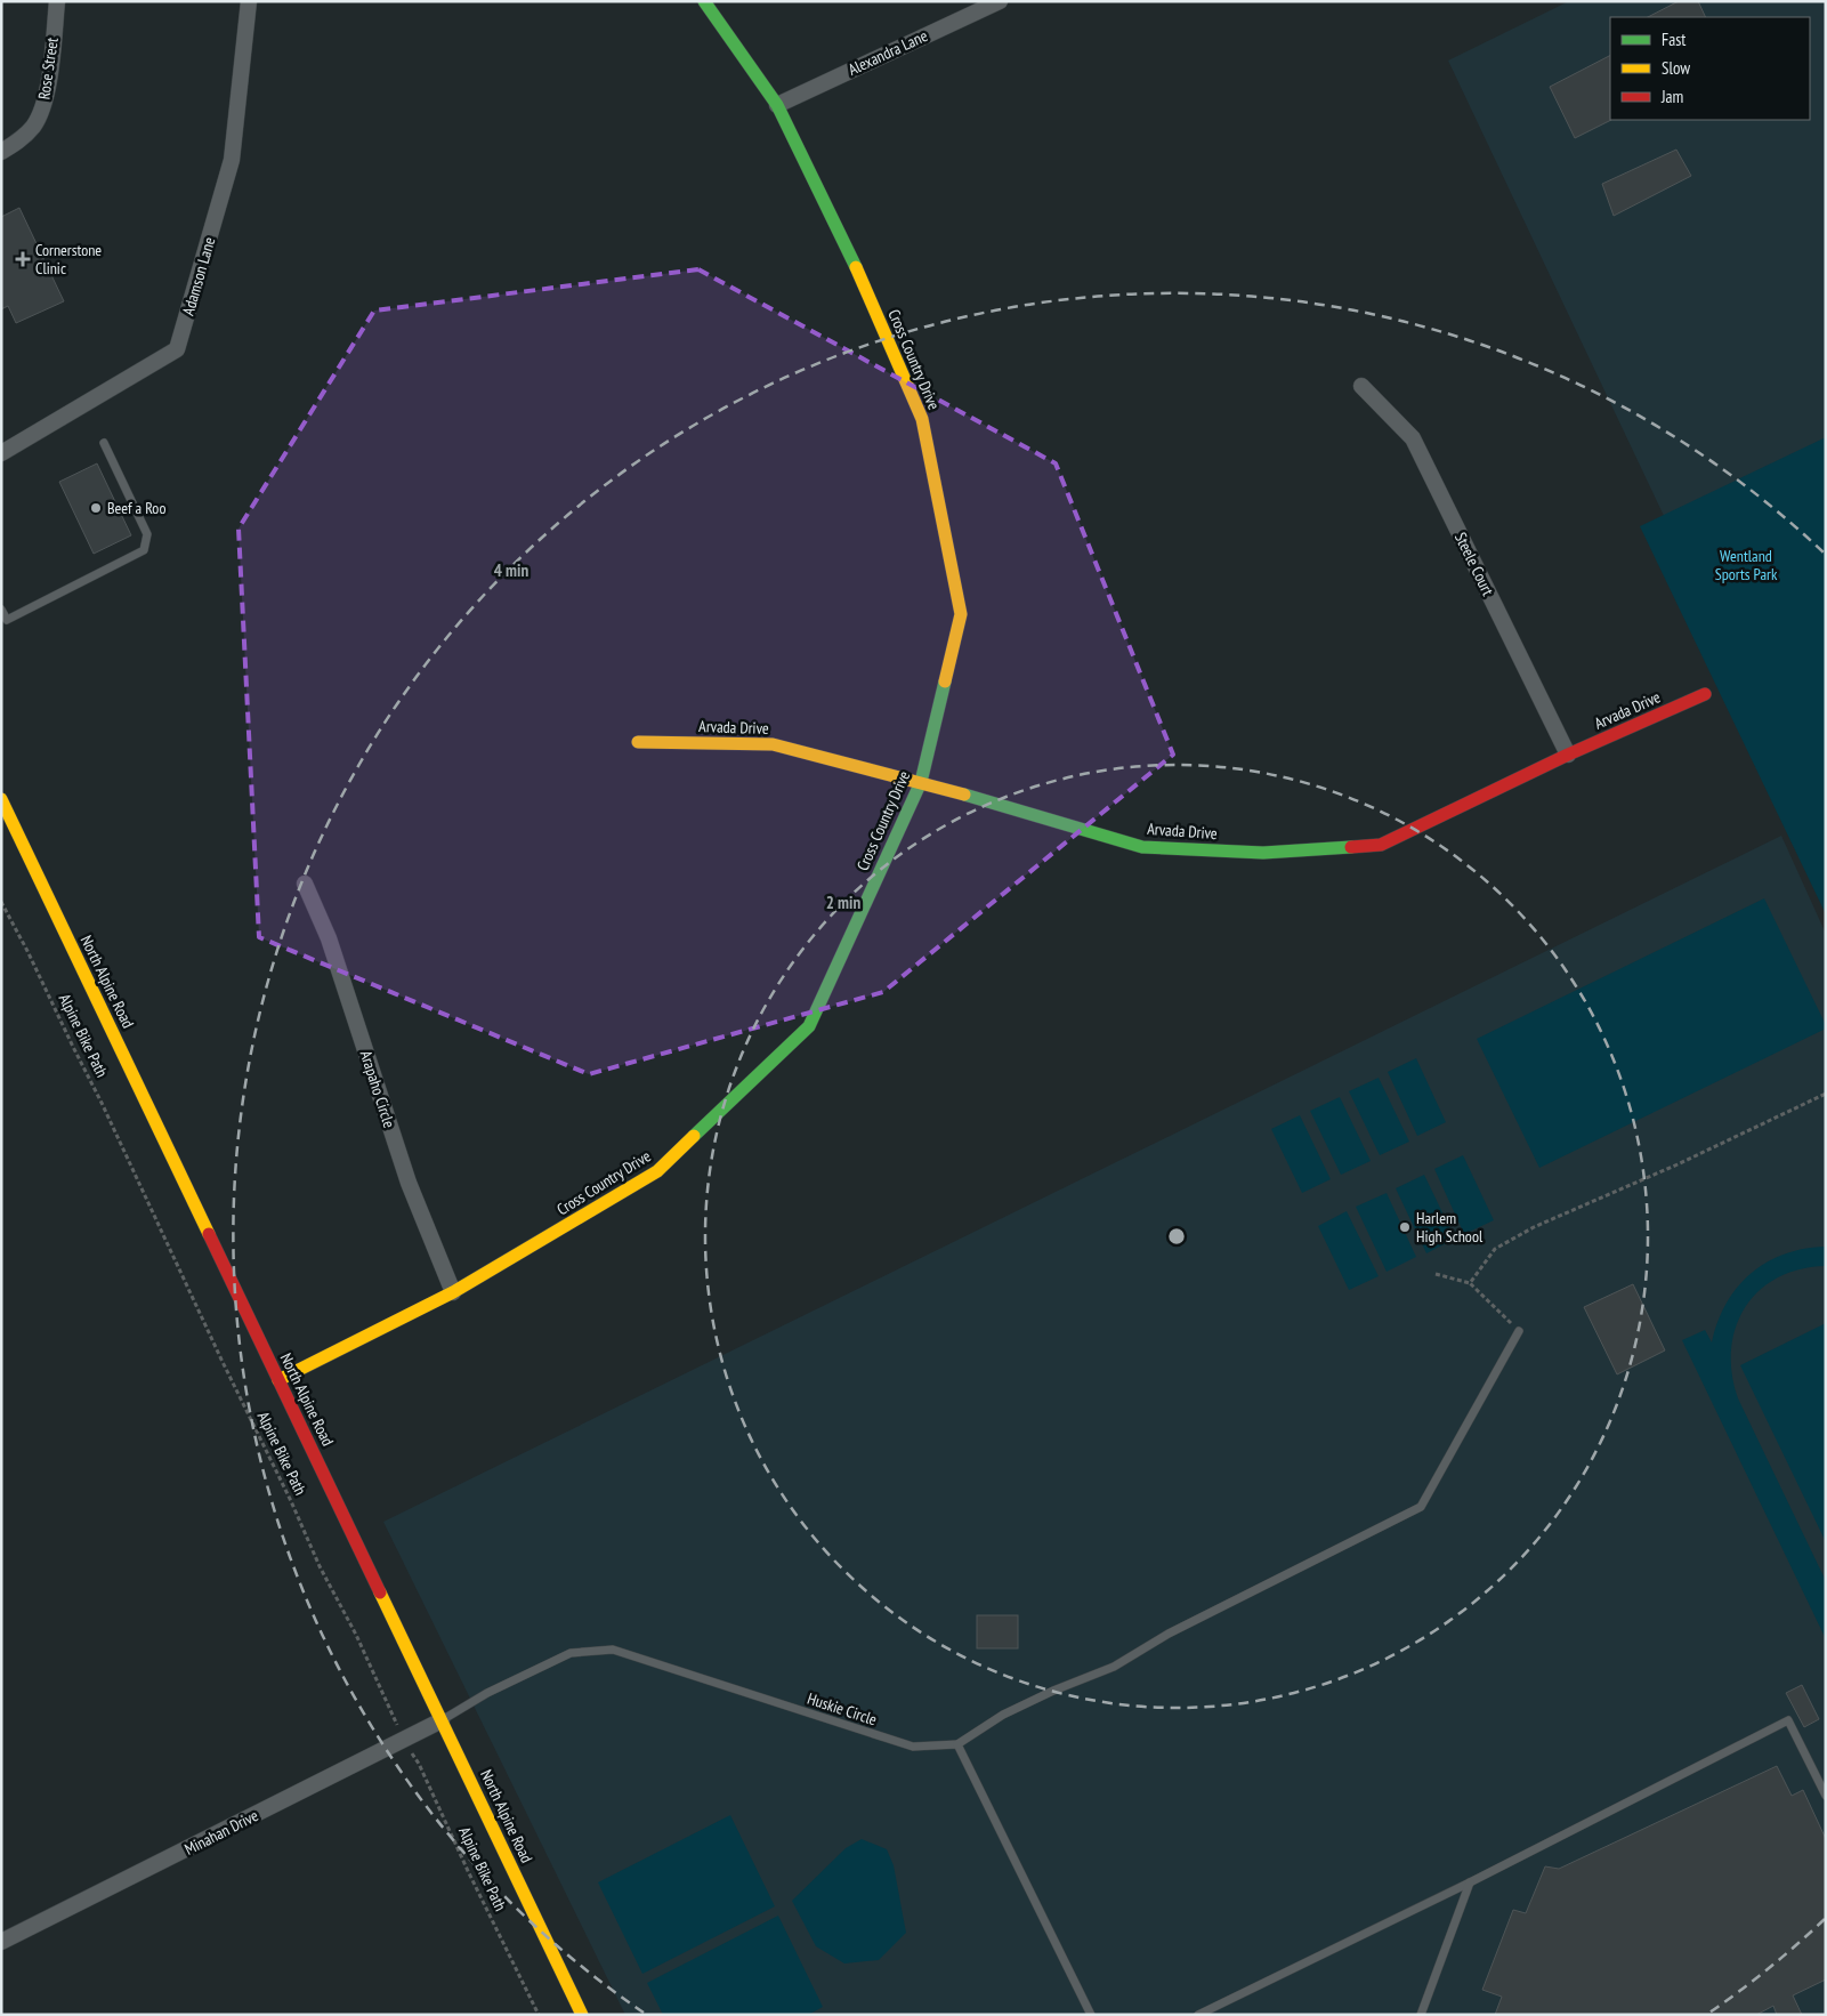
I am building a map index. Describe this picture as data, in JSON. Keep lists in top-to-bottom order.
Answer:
{
  "streets": {
    "street": [
      "Alexandra Lane",
      "Rose Street",
      "Adamson Lane",
      "Cross Country Drive",
      "Steele Court",
      "Arvada Drive",
      "North Alpine Road",
      "Arapaho Circle",
      "Minahan Drive"
    ],
    "lane": ["Huskie Circle"],
    "path": ["Alpine Bike Path"]
  },
  "crossings": [
    ["Alexandra Lane", "Cross Country Drive"],
    ["Cross Country Drive", "Arvada Drive"],
    ["Cross Country Drive", "North Alpine Road"],
    ["Cross Country Drive", "Arapaho Circle"],
    ["Steele Court", "Arvada Drive"],
    ["North Alpine Road", "Huskie Circle"],
    ["North Alpine Road", "Minahan Drive"],
    ["Alpine Bike Path", "Minahan Drive"],
    ["Huskie Circle", "Minahan Drive"]
  ],
  "parks": ["Wentland Sports Park"],
  "places": {
    "health": ["Cornerstone Clinic"],
    "other": ["Beef a Roo", "Harlem High School"]
  },
  "legend": ["Fast", "Slow", "Jam"],
  "rings": ["4 min", "2 min"]
}
